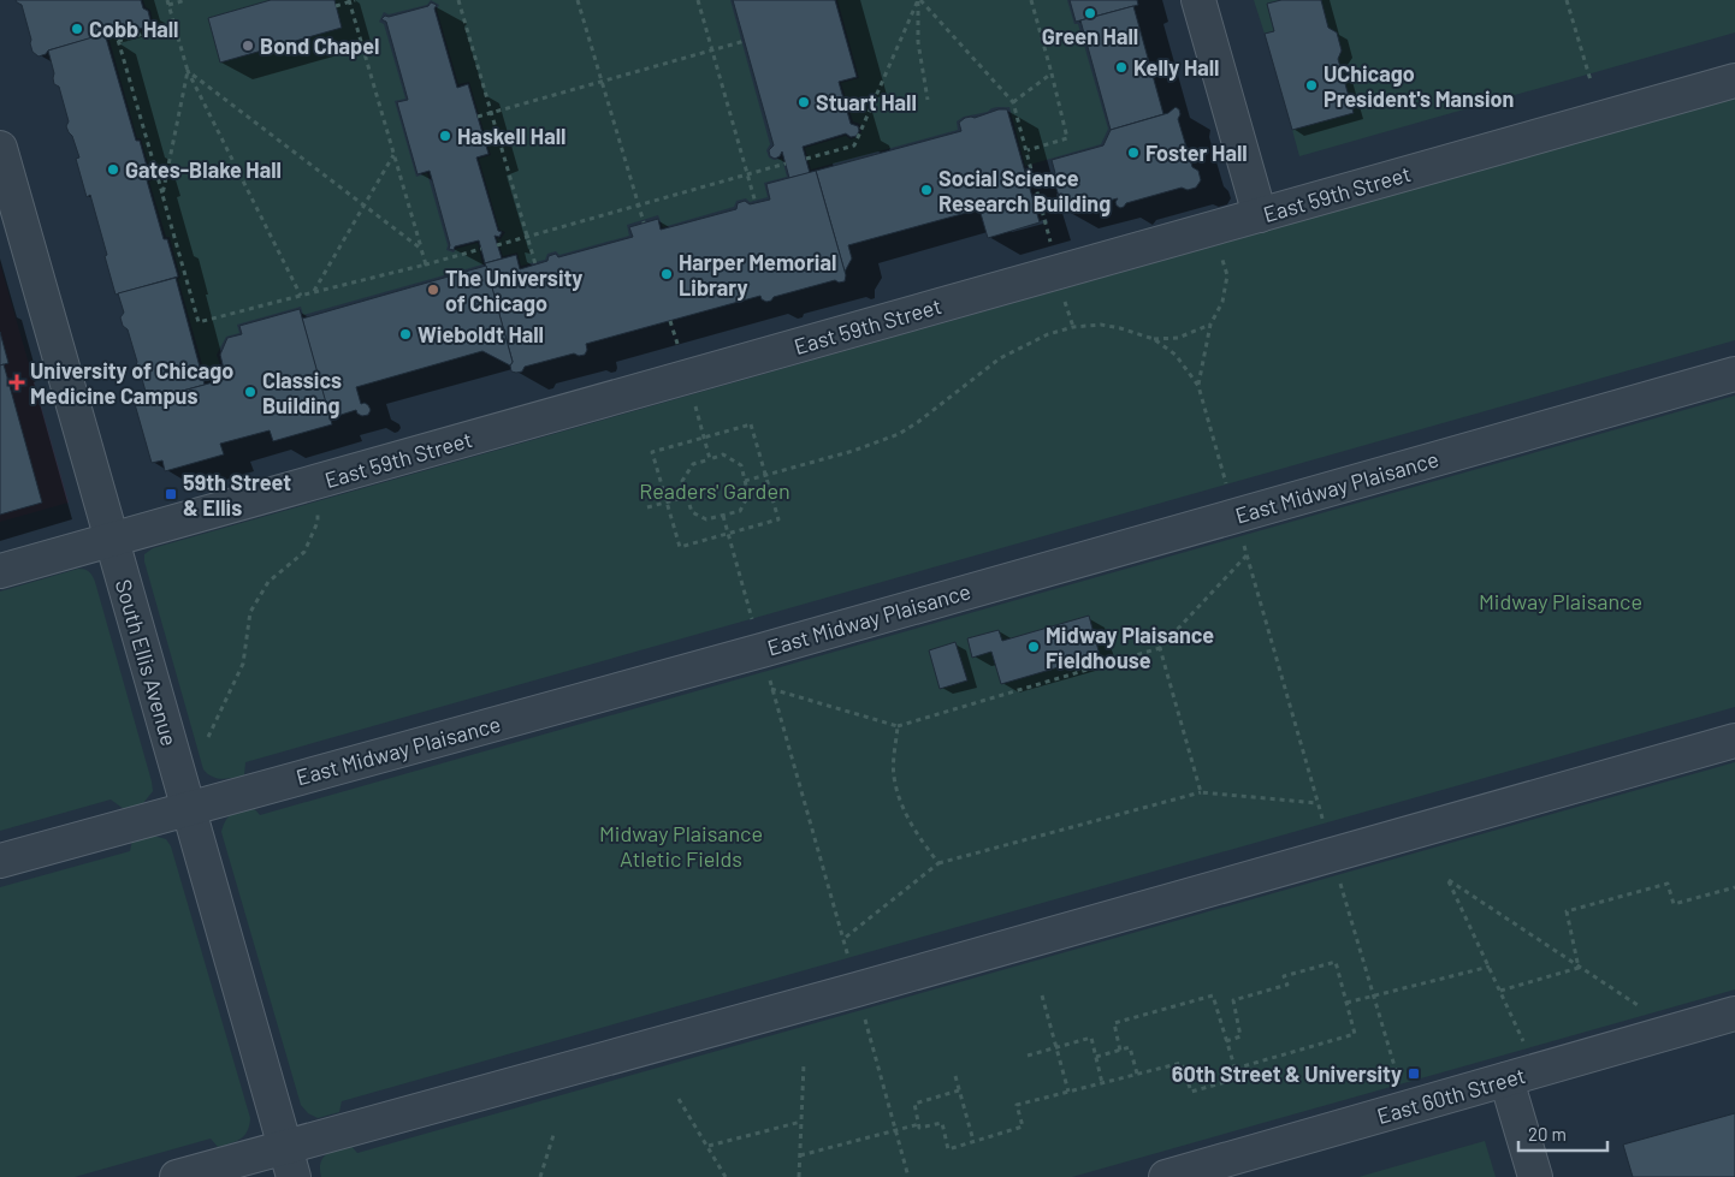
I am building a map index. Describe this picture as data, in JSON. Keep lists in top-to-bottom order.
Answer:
{
  "streets": {
    "street": [
      "East 59th Street",
      "East Midway Plaisance",
      "South Ellis Avenue",
      "East 60th Street"
    ]
  },
  "crossings": [
    ["East 59th Street", "South Ellis Avenue"],
    ["East Midway Plaisance", "South Ellis Avenue"]
  ],
  "parks": ["Readers' Garden", "Midway Plaisance", "Midway Plaisance Atletic Fields"],
  "places": {
    "other": [
      "Green Hall",
      "Cobb Hall",
      "Bond Chapel",
      "Kelly Hall",
      "UChicago President's Mansion",
      "Stuart Hall",
      "Haskell Hall",
      "Foster Hall",
      "Gates-Blake Hall",
      "Social Science Research Building",
      "Harper Memorial Library",
      "The University of Chicago",
      "Wieboldt Hall",
      "Classics Building",
      "Midway Plaisance Fieldhouse"
    ],
    "health": ["University of Chicago Medicine Campus"],
    "transit": ["59th Street & Ellis", "60th Street & University"]
  },
  "scale_bar": "20 m"
}
